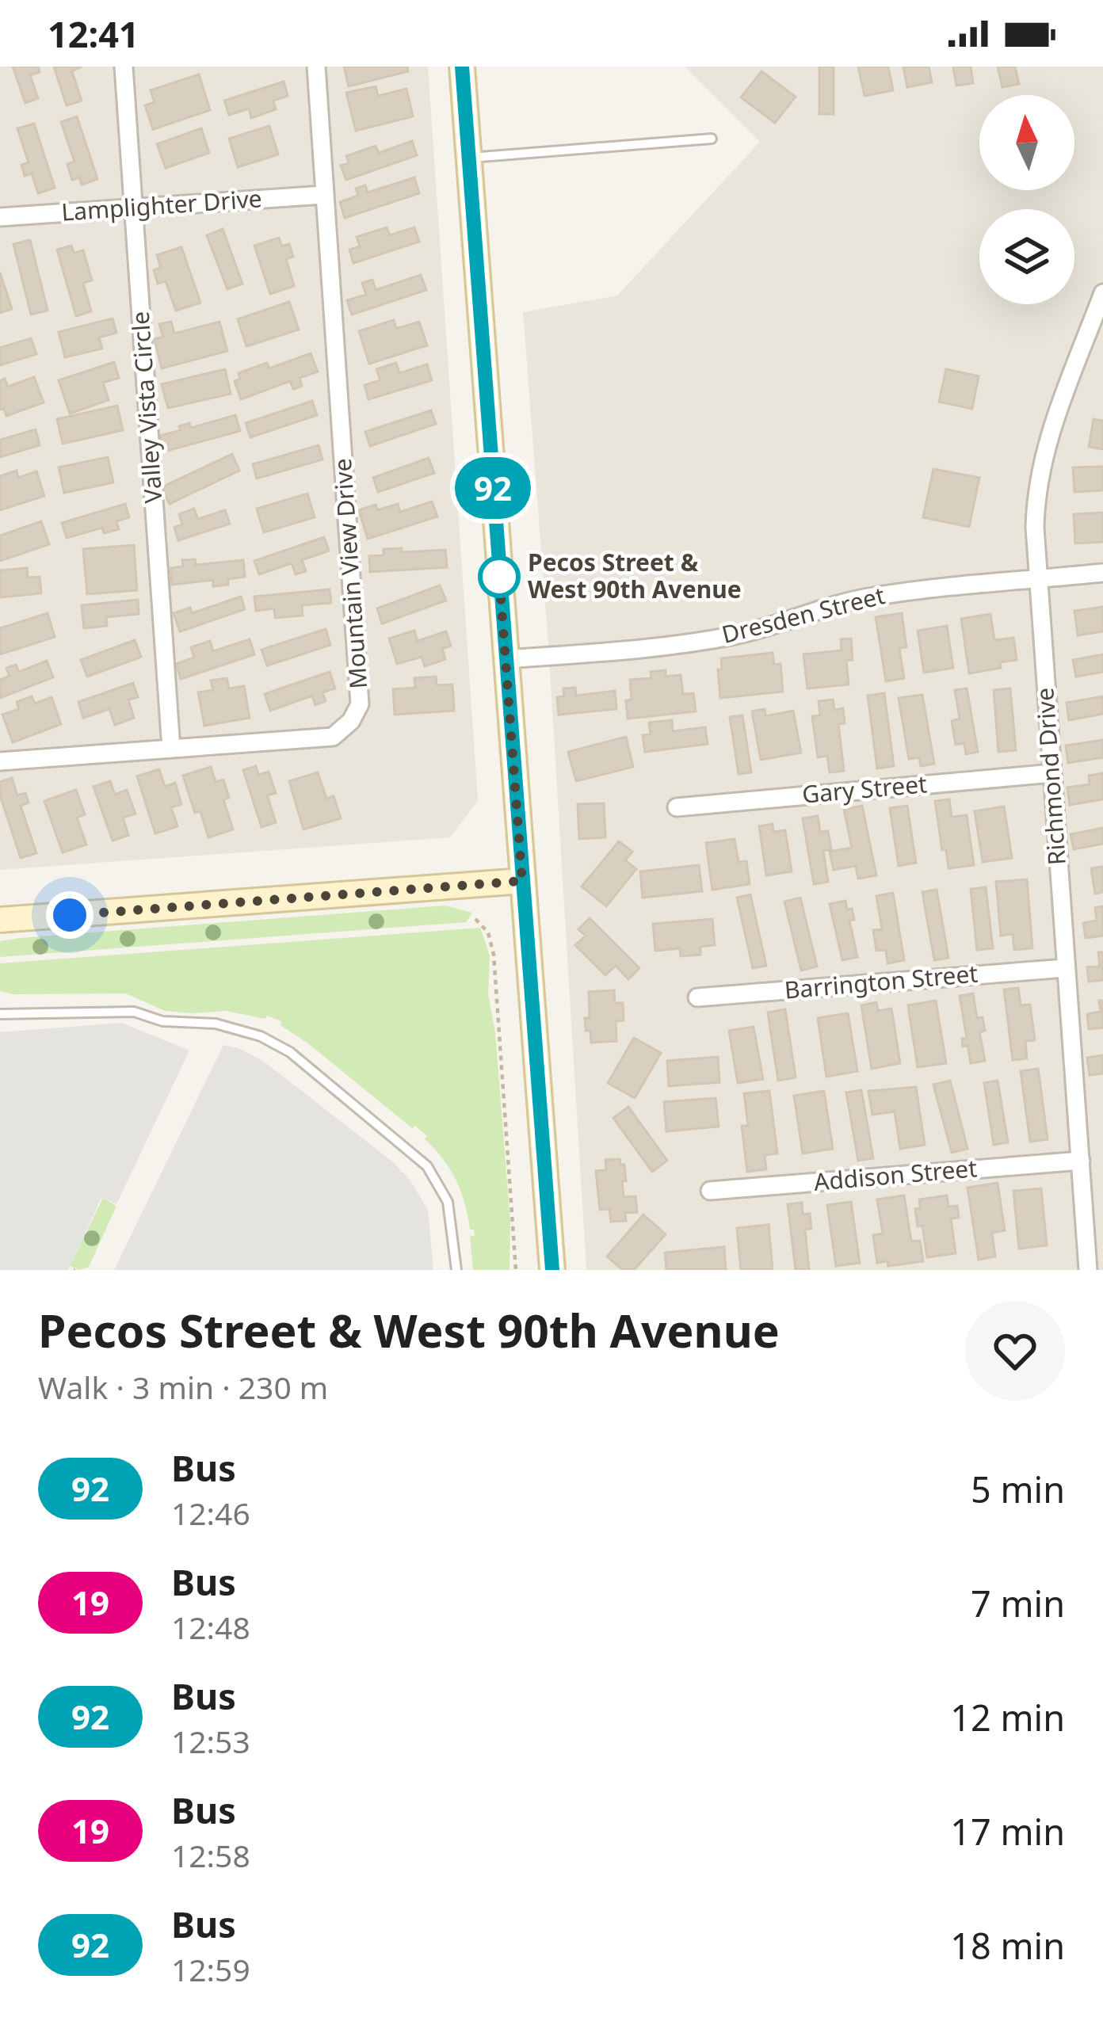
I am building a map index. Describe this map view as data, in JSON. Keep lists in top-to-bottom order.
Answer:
{
  "streets": {
    "street": [
      "Lamplighter Drive",
      "Valley Vista Circle",
      "Mountain View Drive",
      "Dresden Street",
      "Richmond Drive",
      "Gary Street",
      "Barrington Street",
      "Addison Street"
    ]
  },
  "crossings": [
    ["Lamplighter Drive", "Valley Vista Circle"],
    ["Lamplighter Drive", "Mountain View Drive"],
    ["Valley Vista Circle", "Mountain View Drive"],
    ["Dresden Street", "Richmond Drive"],
    ["Richmond Drive", "Gary Street"],
    ["Richmond Drive", "Barrington Street"],
    ["Richmond Drive", "Addison Street"]
  ],
  "places": ["Pecos Street & West 90th Avenue"],
  "lines": ["bus line 92"],
  "north": "top",
  "page": {
    "status": "12:41",
    "on_map": "92",
    "heading": ["Pecos Street & West 90th Avenue", "Walk · 3 min · 230 m"],
    "list": [
      {
        "mark": "92",
        "name": "Bus",
        "note": "12:46",
        "value": "5 min"
      },
      {
        "mark": "19",
        "name": "Bus",
        "note": "12:48",
        "value": "7 min"
      },
      {
        "mark": "92",
        "name": "Bus",
        "note": "12:53",
        "value": "12 min"
      },
      {
        "mark": "19",
        "name": "Bus",
        "note": "12:58",
        "value": "17 min"
      },
      {
        "mark": "92",
        "name": "Bus",
        "note": "12:59",
        "value": "18 min"
      }
    ]
  }
}
